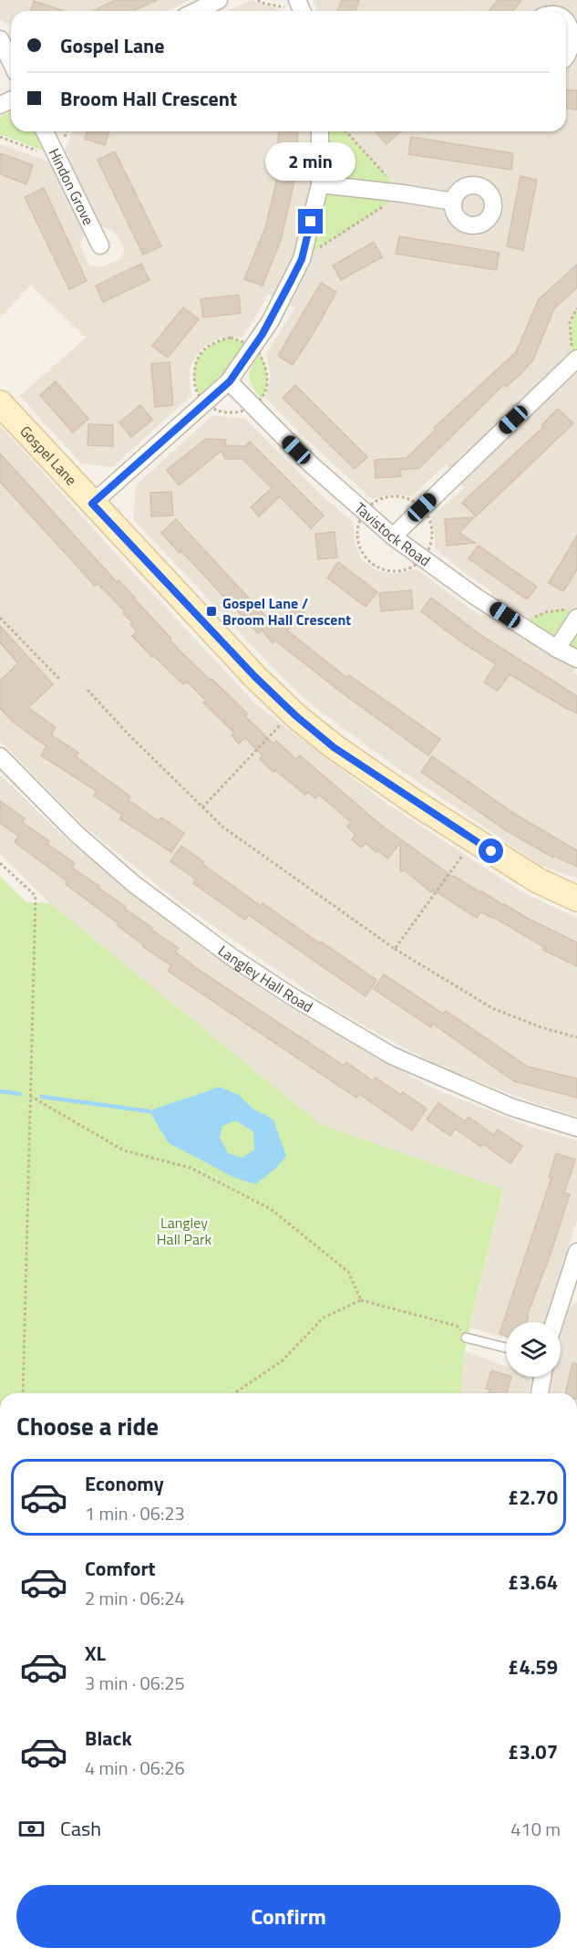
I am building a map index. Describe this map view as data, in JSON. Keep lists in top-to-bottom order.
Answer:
{
  "streets": {
    "street": [
      "Hindon Grove",
      "Gospel Lane",
      "Tavistock Road",
      "Langley Hall Road"
    ]
  },
  "parks": ["Langley Hall Park"],
  "places": {
    "transit": ["Gospel Lane / Broom Hall Crescent"]
  },
  "page": {
    "banner": ["Gospel Lane", "Broom Hall Crescent"],
    "bubble": "2 min",
    "heading": "Choose a ride",
    "list": [
      {
        "name": "Economy",
        "note": "1 min · 06:23",
        "value": "£2.70"
      },
      {
        "name": "Comfort",
        "note": "2 min · 06:24",
        "value": "£3.64"
      },
      {
        "name": "XL",
        "note": "3 min · 06:25",
        "value": "£4.59"
      },
      {
        "name": "Black",
        "note": "4 min · 06:26",
        "value": "£3.07"
      }
    ],
    "pay": ["Cash", "410 m"],
    "buttons": "Confirm"
  }
}
